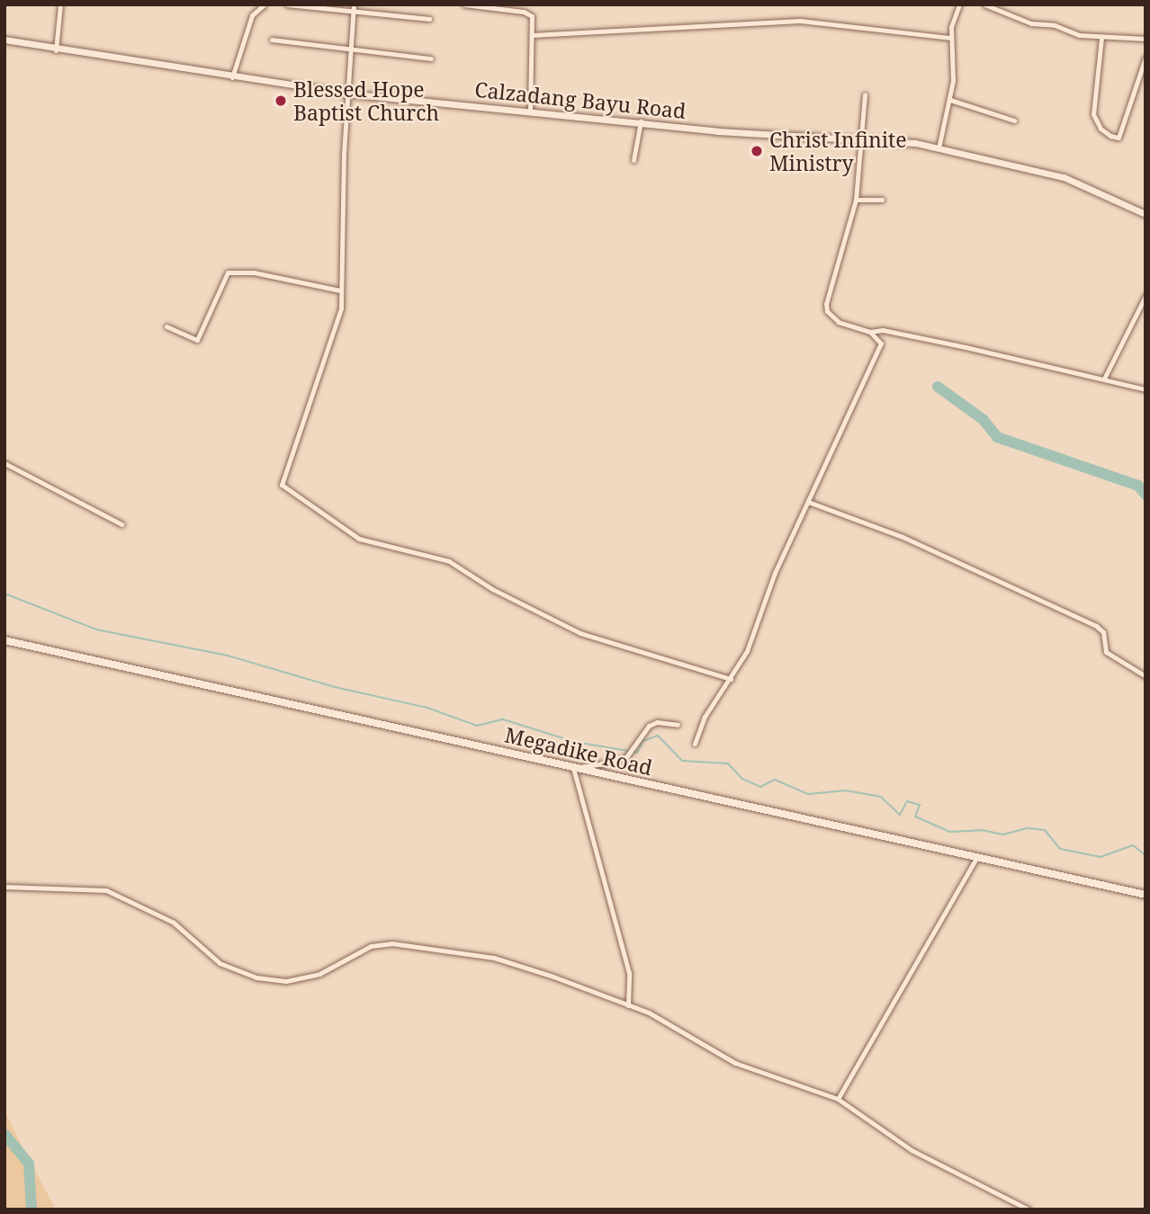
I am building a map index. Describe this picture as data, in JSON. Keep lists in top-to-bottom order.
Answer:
{
  "streets": {
    "main road": ["Megadike Road"],
    "street": ["Calzadang Bayu Road"]
  },
  "places": ["Blessed Hope Baptist Church", "Christ Infinite Ministry"]
}
